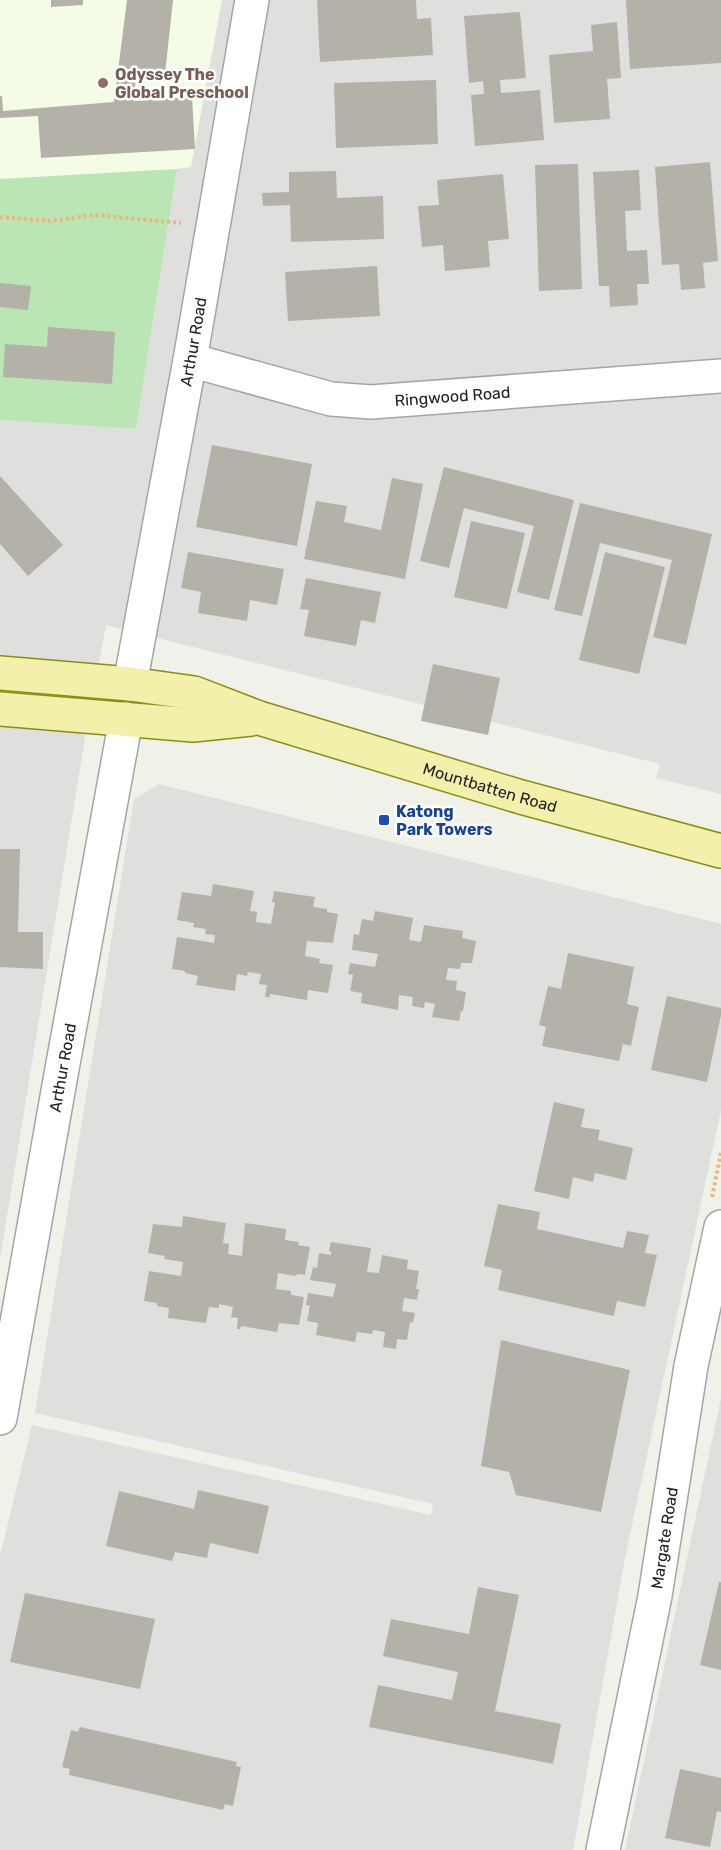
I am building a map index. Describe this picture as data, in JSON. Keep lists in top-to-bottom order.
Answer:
{
  "streets": {
    "main road": ["Mountbatten Road"],
    "street": ["Arthur Road", "Ringwood Road", "Margate Road"]
  },
  "crossings": [
    ["Arthur Road", "Ringwood Road"],
    ["Arthur Road", "Mountbatten Road"]
  ],
  "places": {
    "other": ["Odyssey The Global Preschool"],
    "transit": ["Katong Park Towers"]
  }
}
